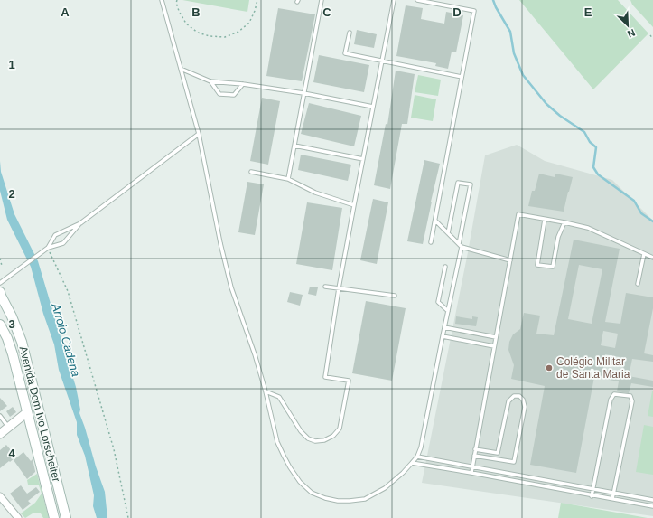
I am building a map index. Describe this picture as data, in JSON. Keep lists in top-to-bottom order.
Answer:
{
  "streets": {
    "main road": ["Avenida Dom Ivo Lorscheiter"]
  },
  "water": ["Arroio Cadena"],
  "places": ["Colégio Militar de Santa Maria"],
  "north": "bottom right",
  "grid": {
    "columns": [
      "A",
      "B",
      "C",
      "D",
      "E"
    ],
    "rows": [
      "1",
      "2",
      "3",
      "4"
    ]
  }
}
